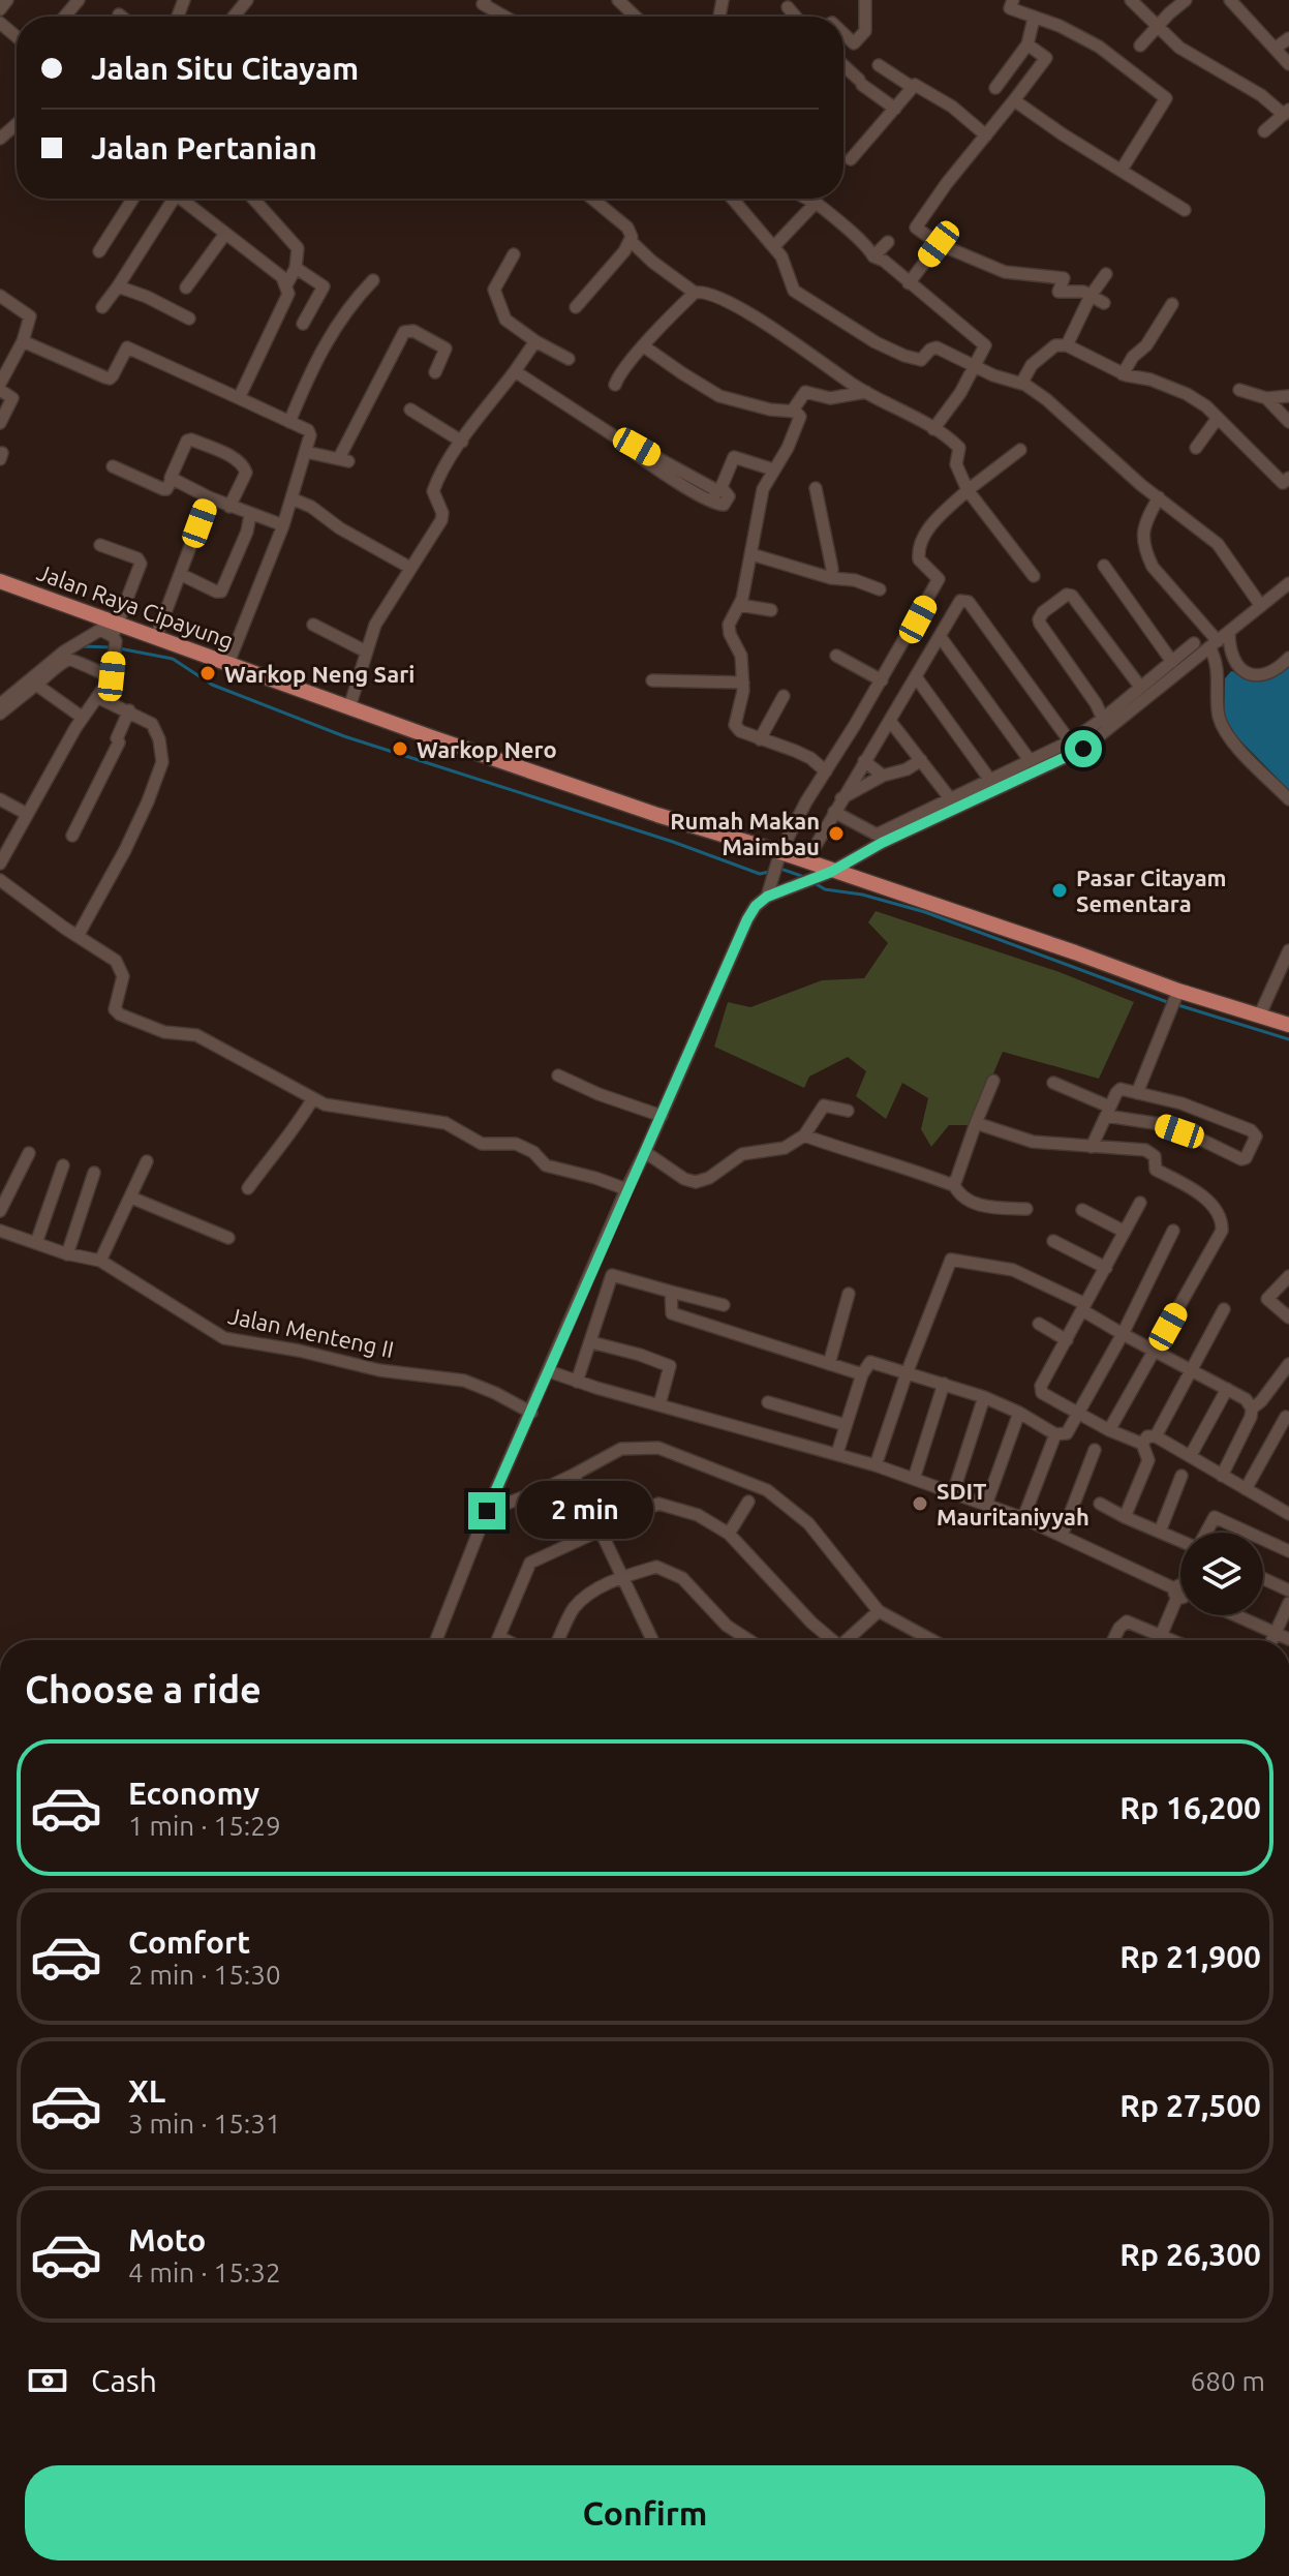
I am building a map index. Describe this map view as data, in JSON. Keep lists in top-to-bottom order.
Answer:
{
  "streets": {
    "main road": ["Jalan Raya Cipayung"],
    "street": ["Jalan Menteng II"]
  },
  "places": [
    "Warkop Neng Sari",
    "Warkop Nero",
    "Rumah Makan Maimbau",
    "Pasar Citayam Sementara",
    "SDIT Mauritaniyyah"
  ],
  "page": {
    "banner": ["Jalan Situ Citayam", "Jalan Pertanian"],
    "bubble": "2 min",
    "heading": "Choose a ride",
    "list": [
      {
        "name": "Economy",
        "note": "1 min · 15:29",
        "value": "Rp 16,200"
      },
      {
        "name": "Comfort",
        "note": "2 min · 15:30",
        "value": "Rp 21,900"
      },
      {
        "name": "XL",
        "note": "3 min · 15:31",
        "value": "Rp 27,500"
      },
      {
        "name": "Moto",
        "note": "4 min · 15:32",
        "value": "Rp 26,300"
      }
    ],
    "pay": ["Cash", "680 m"],
    "buttons": "Confirm"
  }
}
